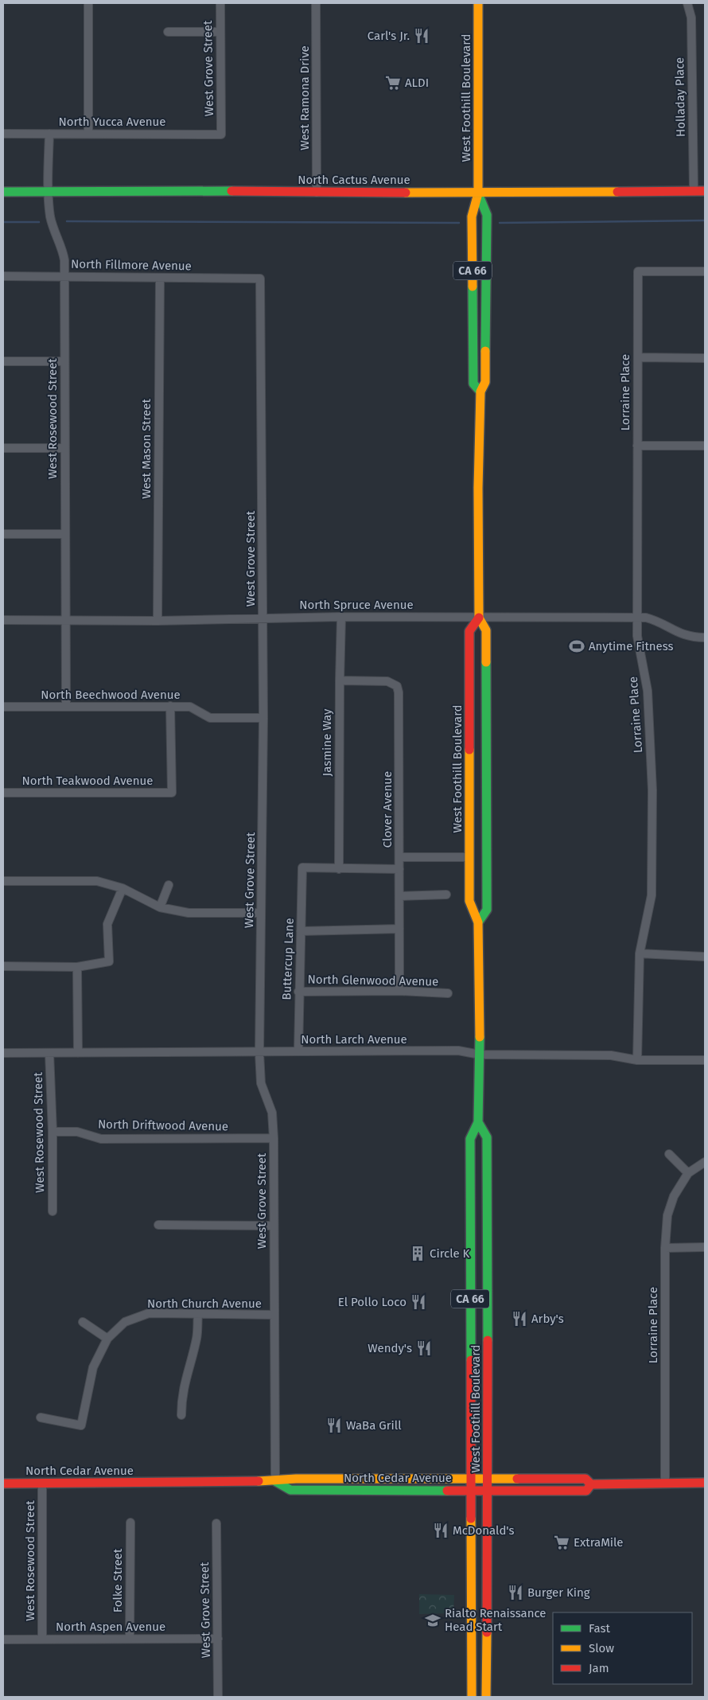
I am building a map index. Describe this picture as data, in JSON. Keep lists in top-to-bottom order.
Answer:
{
  "streets": {
    "main road": [
      "West Foothill Boulevard",
      "North Cactus Avenue",
      "CA 66",
      "North Cedar Avenue"
    ],
    "street": [
      "West Grove Street",
      "Holladay Place",
      "West Ramona Drive",
      "North Yucca Avenue",
      "North Fillmore Avenue",
      "Lorraine Place",
      "West Rosewood Street",
      "West Mason Street",
      "North Spruce Avenue",
      "North Beechwood Avenue",
      "Jasmine Way",
      "North Teakwood Avenue",
      "Clover Avenue",
      "Buttercup Lane",
      "North Glenwood Avenue",
      "North Larch Avenue",
      "North Driftwood Avenue",
      "North Church Avenue",
      "Folke Street",
      "North Aspen Avenue"
    ]
  },
  "crossings": [
    ["West Grove Street", "North Yucca Avenue"],
    ["West Grove Street", "North Fillmore Avenue"],
    ["West Grove Street", "North Spruce Avenue"],
    ["West Grove Street", "North Beechwood Avenue"],
    ["West Grove Street", "North Larch Avenue"],
    ["West Grove Street", "North Driftwood Avenue"],
    ["West Grove Street", "North Church Avenue"],
    ["West Grove Street", "North Cedar Avenue"],
    ["West Grove Street", "North Aspen Avenue"],
    ["Holladay Place", "North Cactus Avenue"],
    ["West Ramona Drive", "North Cactus Avenue"],
    ["West Foothill Boulevard", "North Cactus Avenue"],
    ["West Foothill Boulevard", "North Spruce Avenue"],
    ["West Foothill Boulevard", "North Larch Avenue"],
    ["West Foothill Boulevard", "North Cedar Avenue"],
    ["North Yucca Avenue", "West Rosewood Street"],
    ["North Cactus Avenue", "West Rosewood Street"],
    ["North Fillmore Avenue", "West Rosewood Street"],
    ["North Fillmore Avenue", "West Mason Street"],
    ["Lorraine Place", "North Spruce Avenue"],
    ["Lorraine Place", "North Larch Avenue"],
    ["Lorraine Place", "North Cedar Avenue"],
    ["West Rosewood Street", "North Spruce Avenue"],
    ["West Rosewood Street", "North Beechwood Avenue"],
    ["West Rosewood Street", "North Larch Avenue"],
    ["West Rosewood Street", "North Driftwood Avenue"],
    ["West Rosewood Street", "North Cedar Avenue"],
    ["West Rosewood Street", "North Aspen Avenue"],
    ["West Mason Street", "North Spruce Avenue"],
    ["North Spruce Avenue", "Jasmine Way"],
    ["North Beechwood Avenue", "North Teakwood Avenue"],
    ["Jasmine Way", "Clover Avenue"],
    ["Jasmine Way", "Buttercup Lane"],
    ["Clover Avenue", "North Glenwood Avenue"],
    ["Buttercup Lane", "North Glenwood Avenue"],
    ["Buttercup Lane", "North Larch Avenue"],
    ["Folke Street", "North Aspen Avenue"]
  ],
  "places": {
    "restaurant": [
      "Carl's Jr.",
      "El Pollo Loco",
      "Arby's",
      "Wendy's",
      "WaBa Grill",
      "McDonald's",
      "Burger King"
    ],
    "supermarket": ["ALDI", "ExtraMile"],
    "sports": ["Anytime Fitness"],
    "building": ["Circle K"],
    "school or university": ["Rialto Renaissance Head Start"]
  },
  "legend": ["Fast", "Slow", "Jam"]
}
